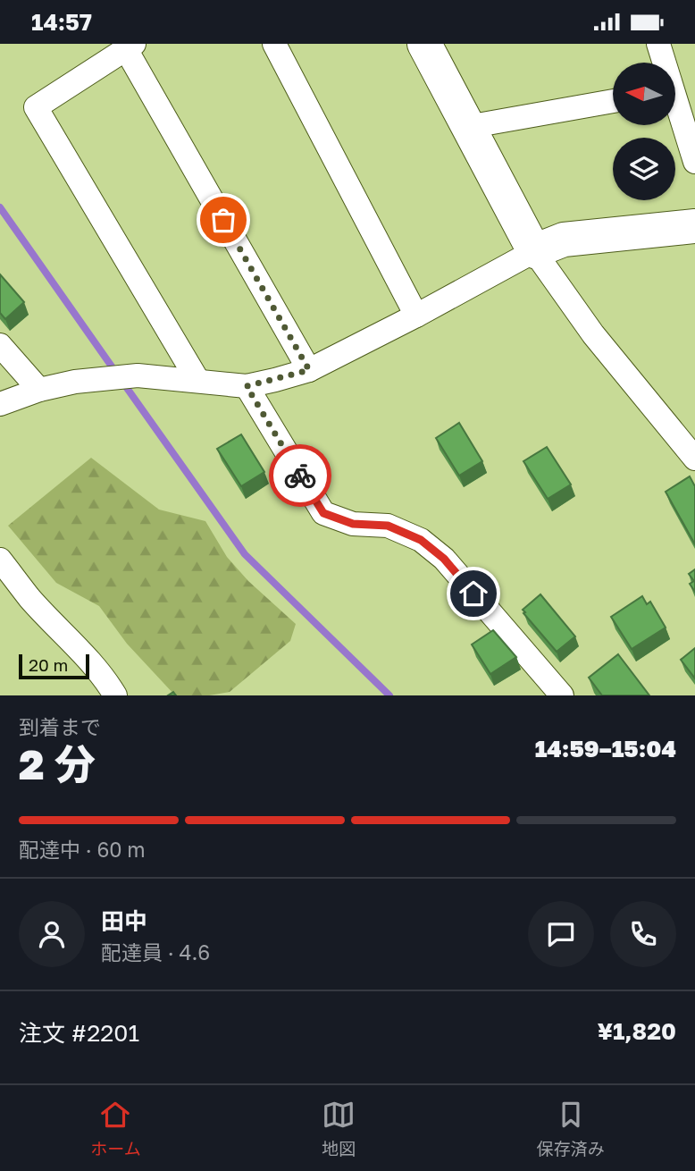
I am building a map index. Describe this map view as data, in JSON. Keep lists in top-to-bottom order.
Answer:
{
  "scale_bar": "20 m",
  "north": "left",
  "page": {
    "status": "14:57",
    "scale": "20 m",
    "heading": ["2 分", "到着まで", "14:59–15:04"],
    "panel": [
      "田中",
      "配達員 · 4.6",
      "注文 #2201",
      "¥1,820"
    ],
    "bar": "配達中 · 60 m",
    "tabs": ["ホーム", "地図", "保存済み"]
  }
}
